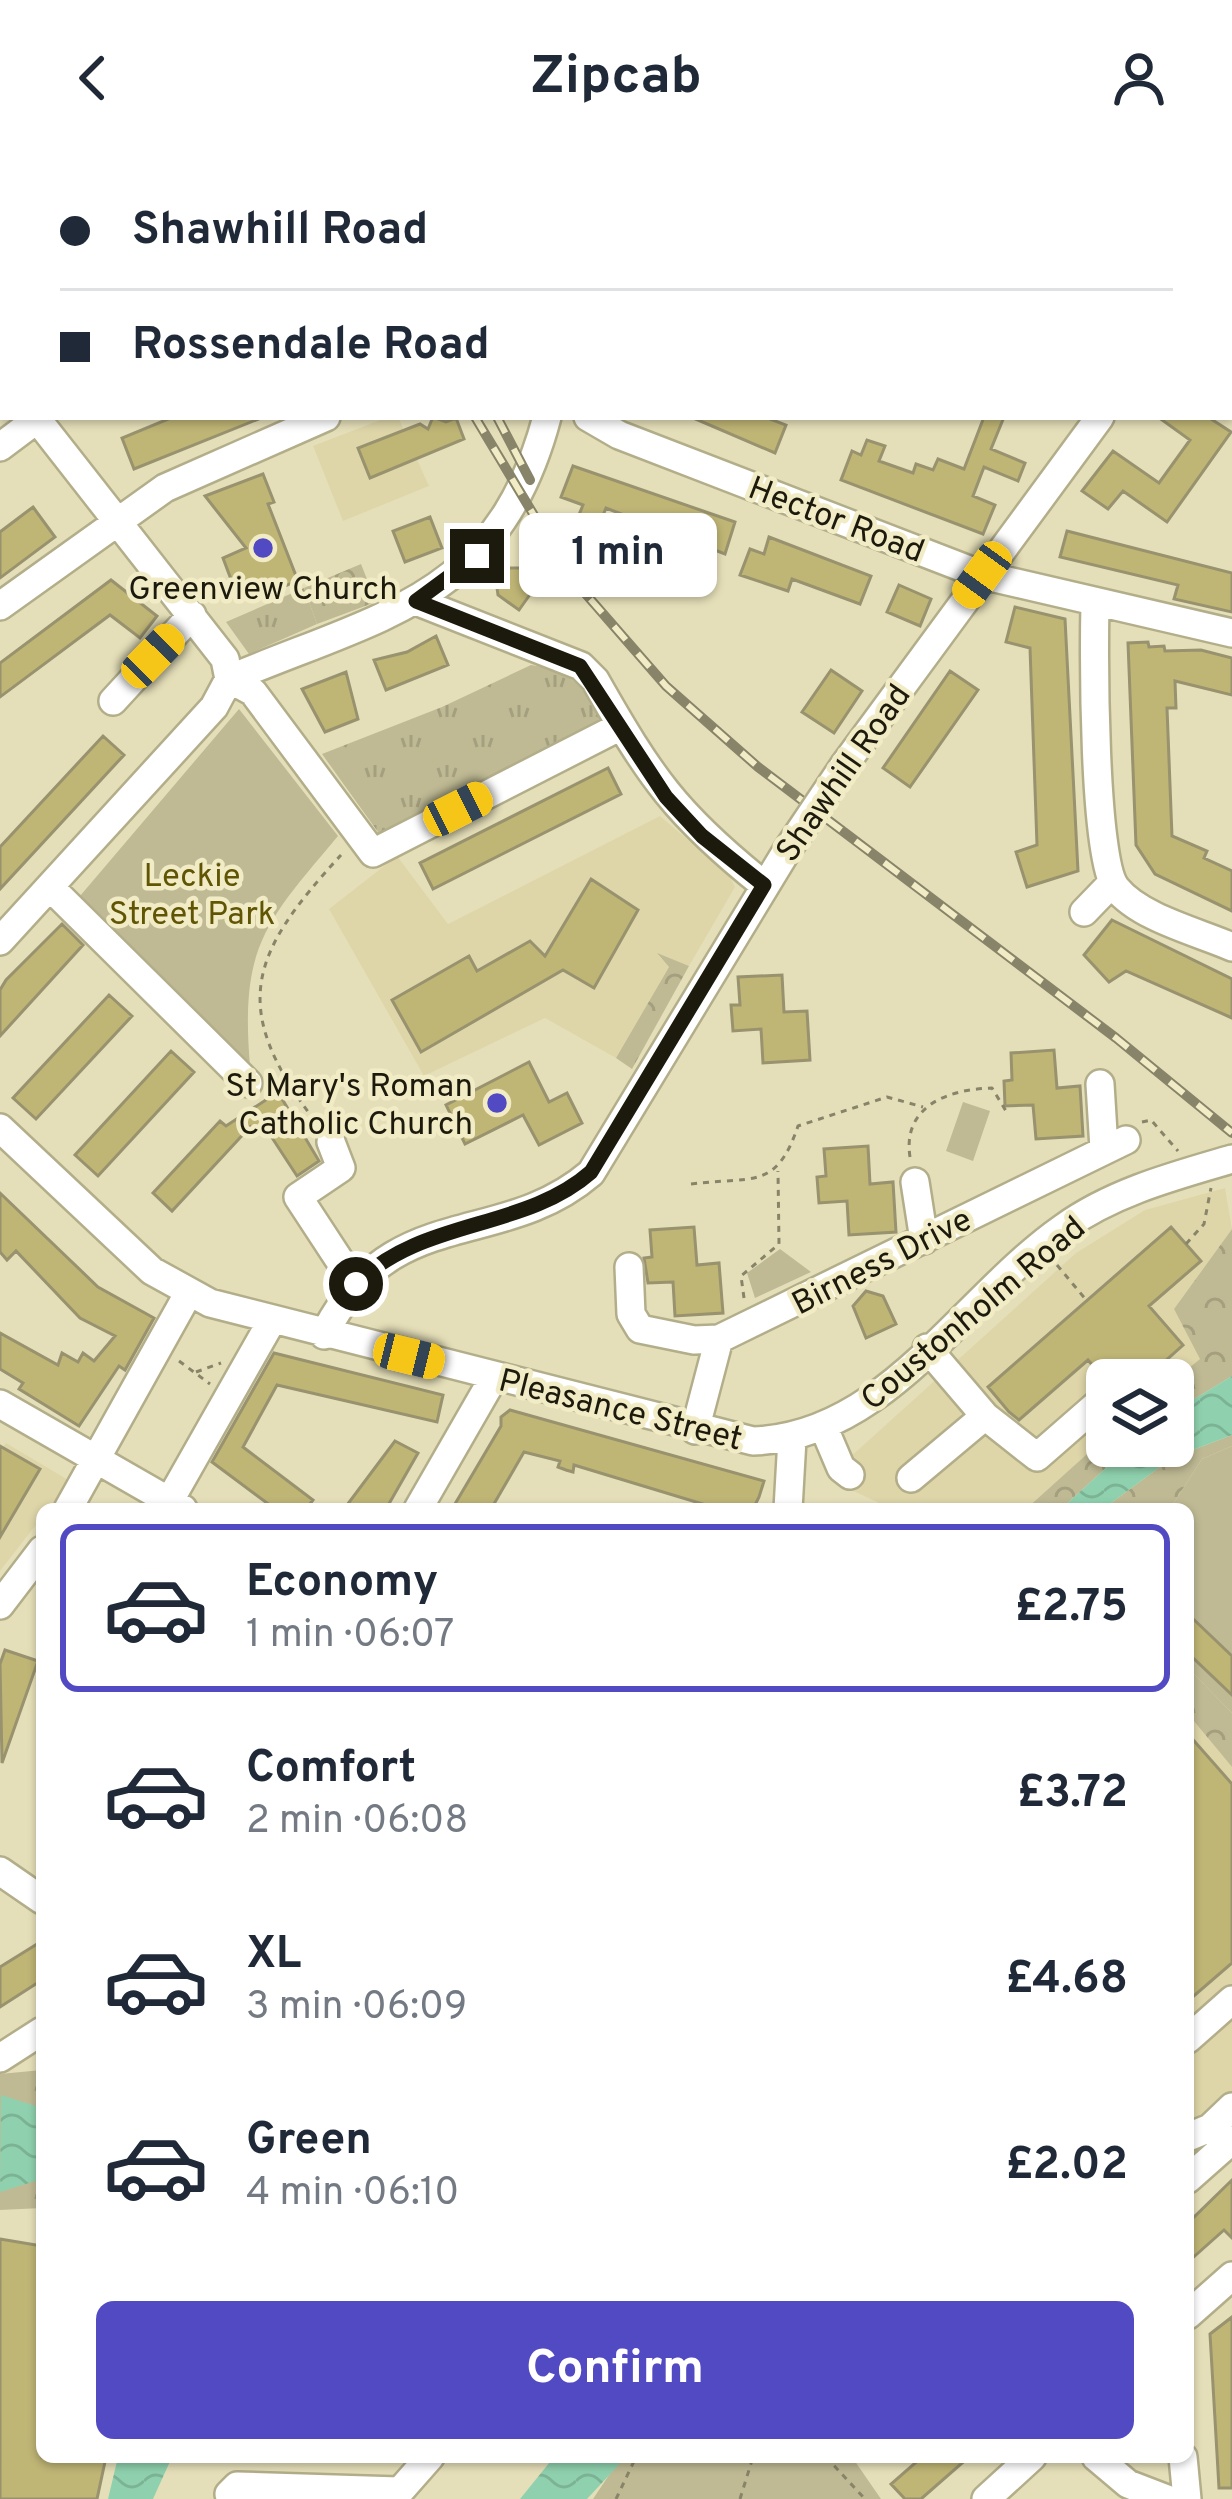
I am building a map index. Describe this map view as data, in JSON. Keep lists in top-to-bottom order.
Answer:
{
  "streets": {
    "street": [
      "Hector Road",
      "Shawhill Road",
      "Birness Drive",
      "Coustonholm Road",
      "Pleasance Street"
    ]
  },
  "crossings": [
    ["Hector Road", "Shawhill Road"],
    ["Shawhill Road", "Pleasance Street"],
    ["Coustonholm Road", "Pleasance Street"]
  ],
  "parks": ["Leckie Street Park"],
  "places": ["Greenview Church", "St Mary's Roman Catholic Church"],
  "page": {
    "header": "Zipcab",
    "banner": ["Shawhill Road", "Rossendale Road"],
    "bubble": "1 min",
    "list": [
      {
        "name": "Economy",
        "note": "1 min · 06:07",
        "value": "£2.75"
      },
      {
        "name": "Comfort",
        "note": "2 min · 06:08",
        "value": "£3.72"
      },
      {
        "name": "XL",
        "note": "3 min · 06:09",
        "value": "£4.68"
      },
      {
        "name": "Green",
        "note": "4 min · 06:10",
        "value": "£2.02"
      }
    ],
    "buttons": "Confirm"
  }
}
